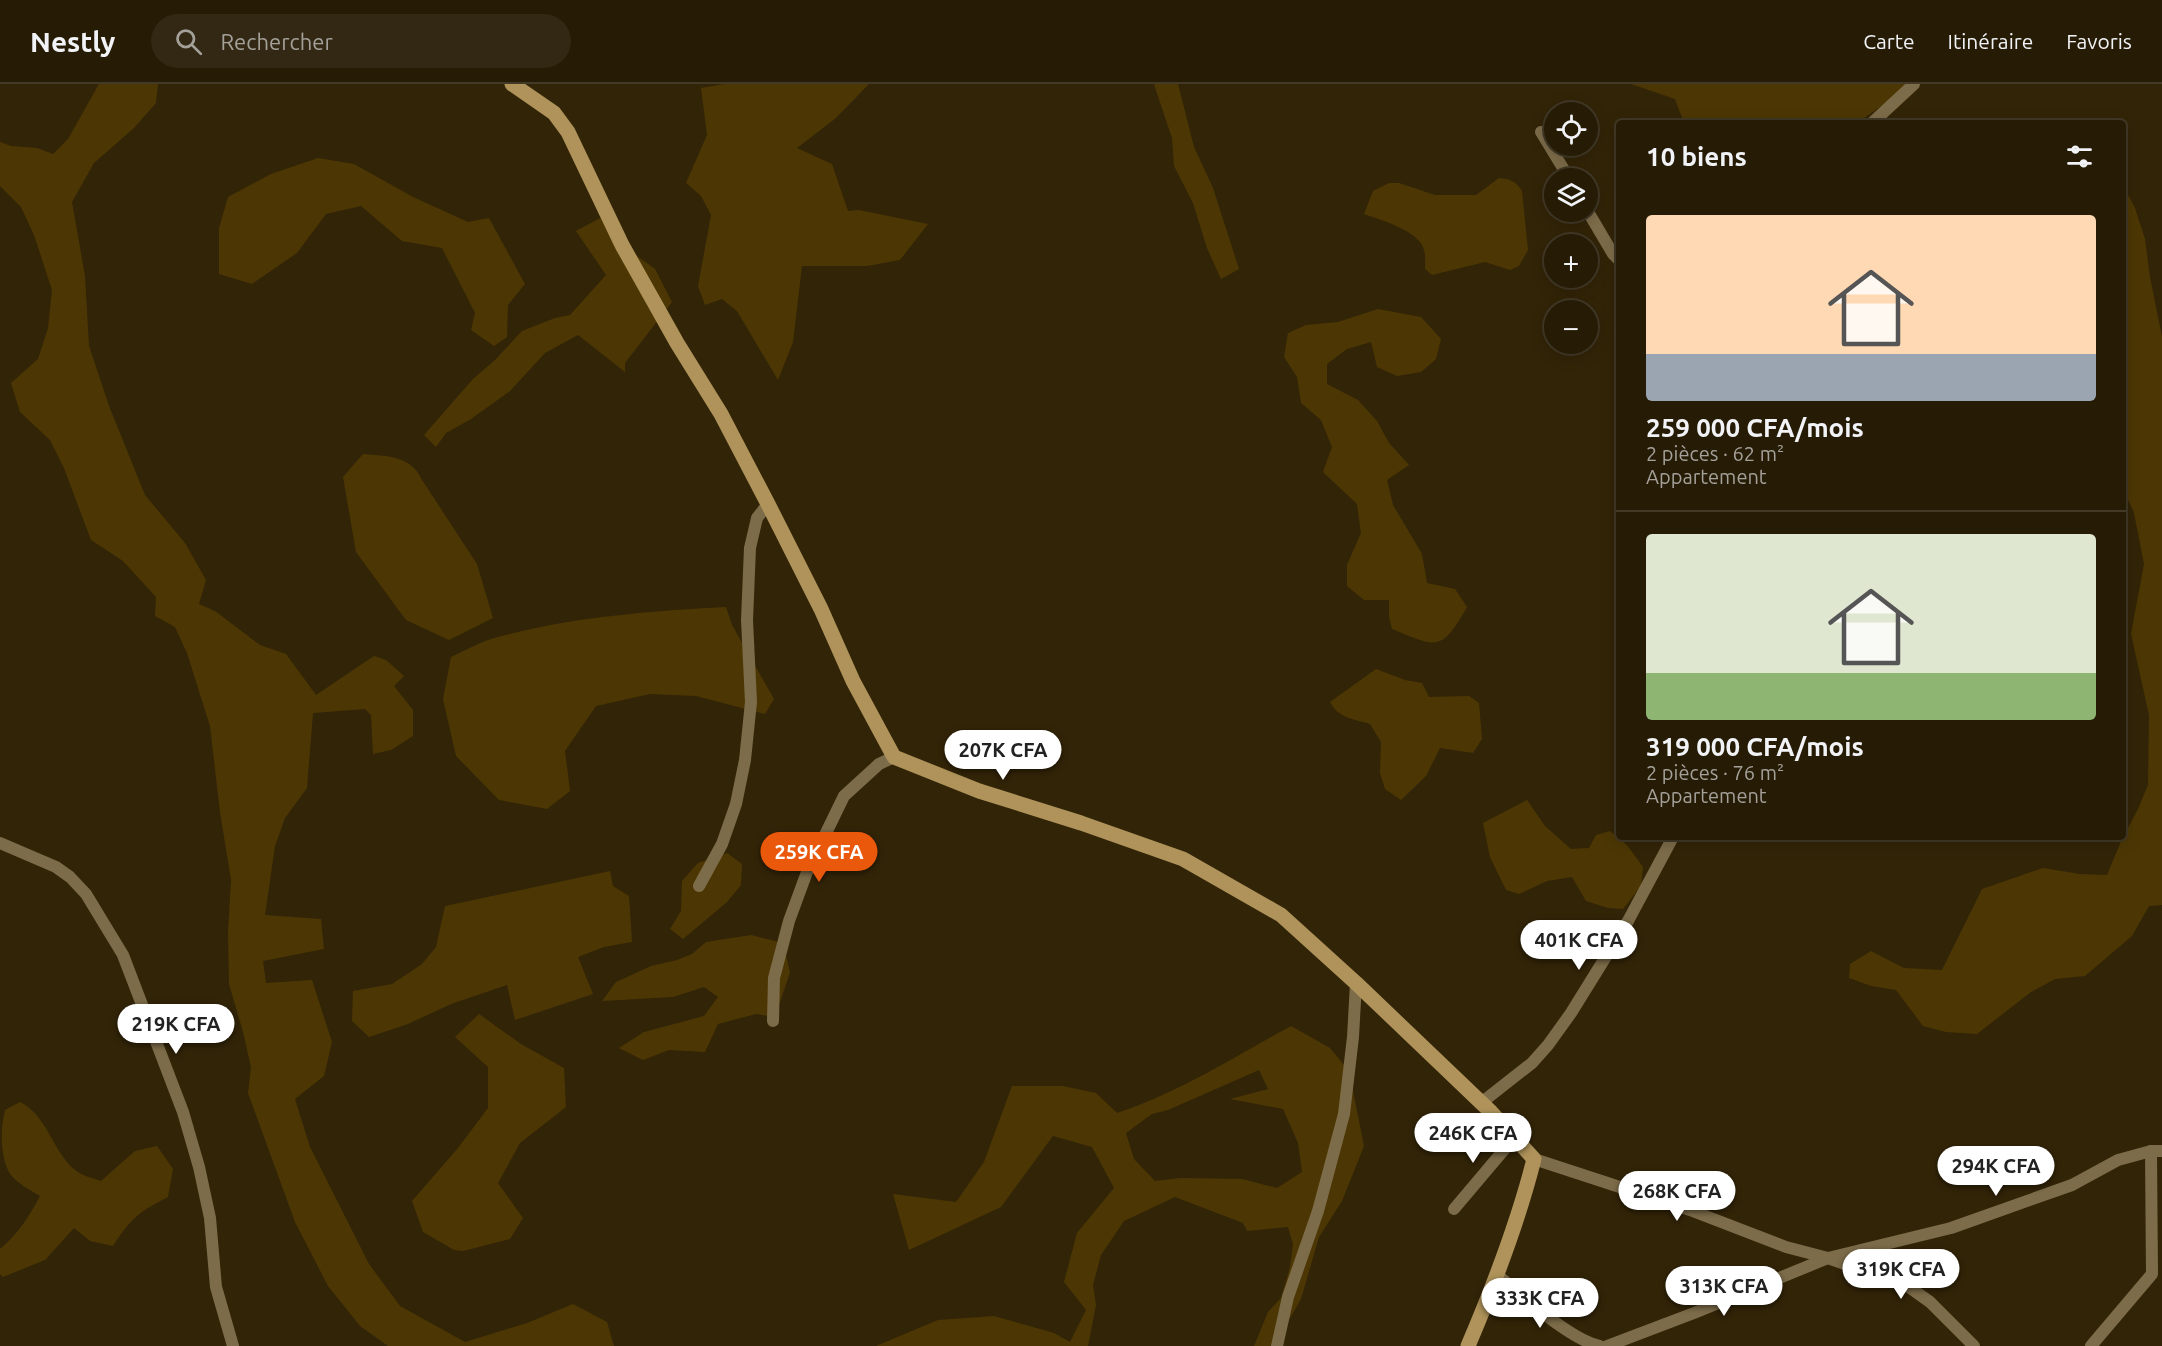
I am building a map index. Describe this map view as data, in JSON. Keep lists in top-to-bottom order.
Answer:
{
  "page": {
    "header": "Nestly",
    "search": "Rechercher",
    "nav": ["Carte", "Itinéraire", "Favoris"],
    "map_buttons": ["+", "−"],
    "heading": "10 biens",
    "list": [
      {
        "name": "259 000 CFA/mois",
        "note": "2 pièces · 62 m² · Appartement"
      },
      {
        "name": "319 000 CFA/mois",
        "note": "2 pièces · 76 m² · Appartement"
      }
    ],
    "price": [
      "207K CFA",
      "259K CFA",
      "401K CFA",
      "219K CFA",
      "246K CFA",
      "294K CFA",
      "268K CFA",
      "319K CFA",
      "313K CFA",
      "333K CFA"
    ]
  }
}
